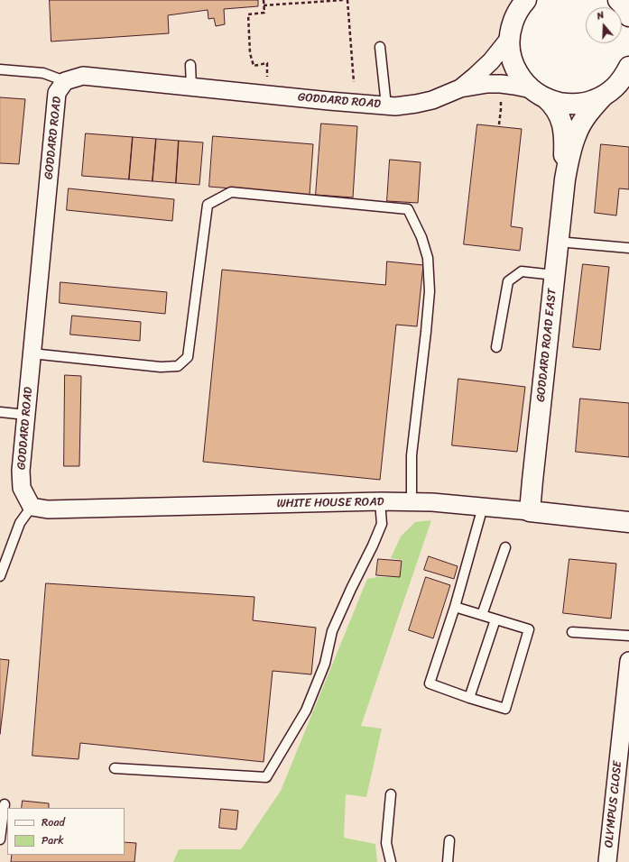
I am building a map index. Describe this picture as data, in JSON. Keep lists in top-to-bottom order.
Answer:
{
  "streets": {
    "street": [
      "GODDARD ROAD",
      "GODDARD ROAD EAST",
      "WHITE HOUSE ROAD",
      "OLYMPUS CLOSE"
    ]
  },
  "crossings": [
    ["GODDARD ROAD", "GODDARD ROAD EAST"],
    ["GODDARD ROAD", "WHITE HOUSE ROAD"],
    ["GODDARD ROAD EAST", "WHITE HOUSE ROAD"]
  ],
  "legend": ["Road", "Park"],
  "north": "top"
}
